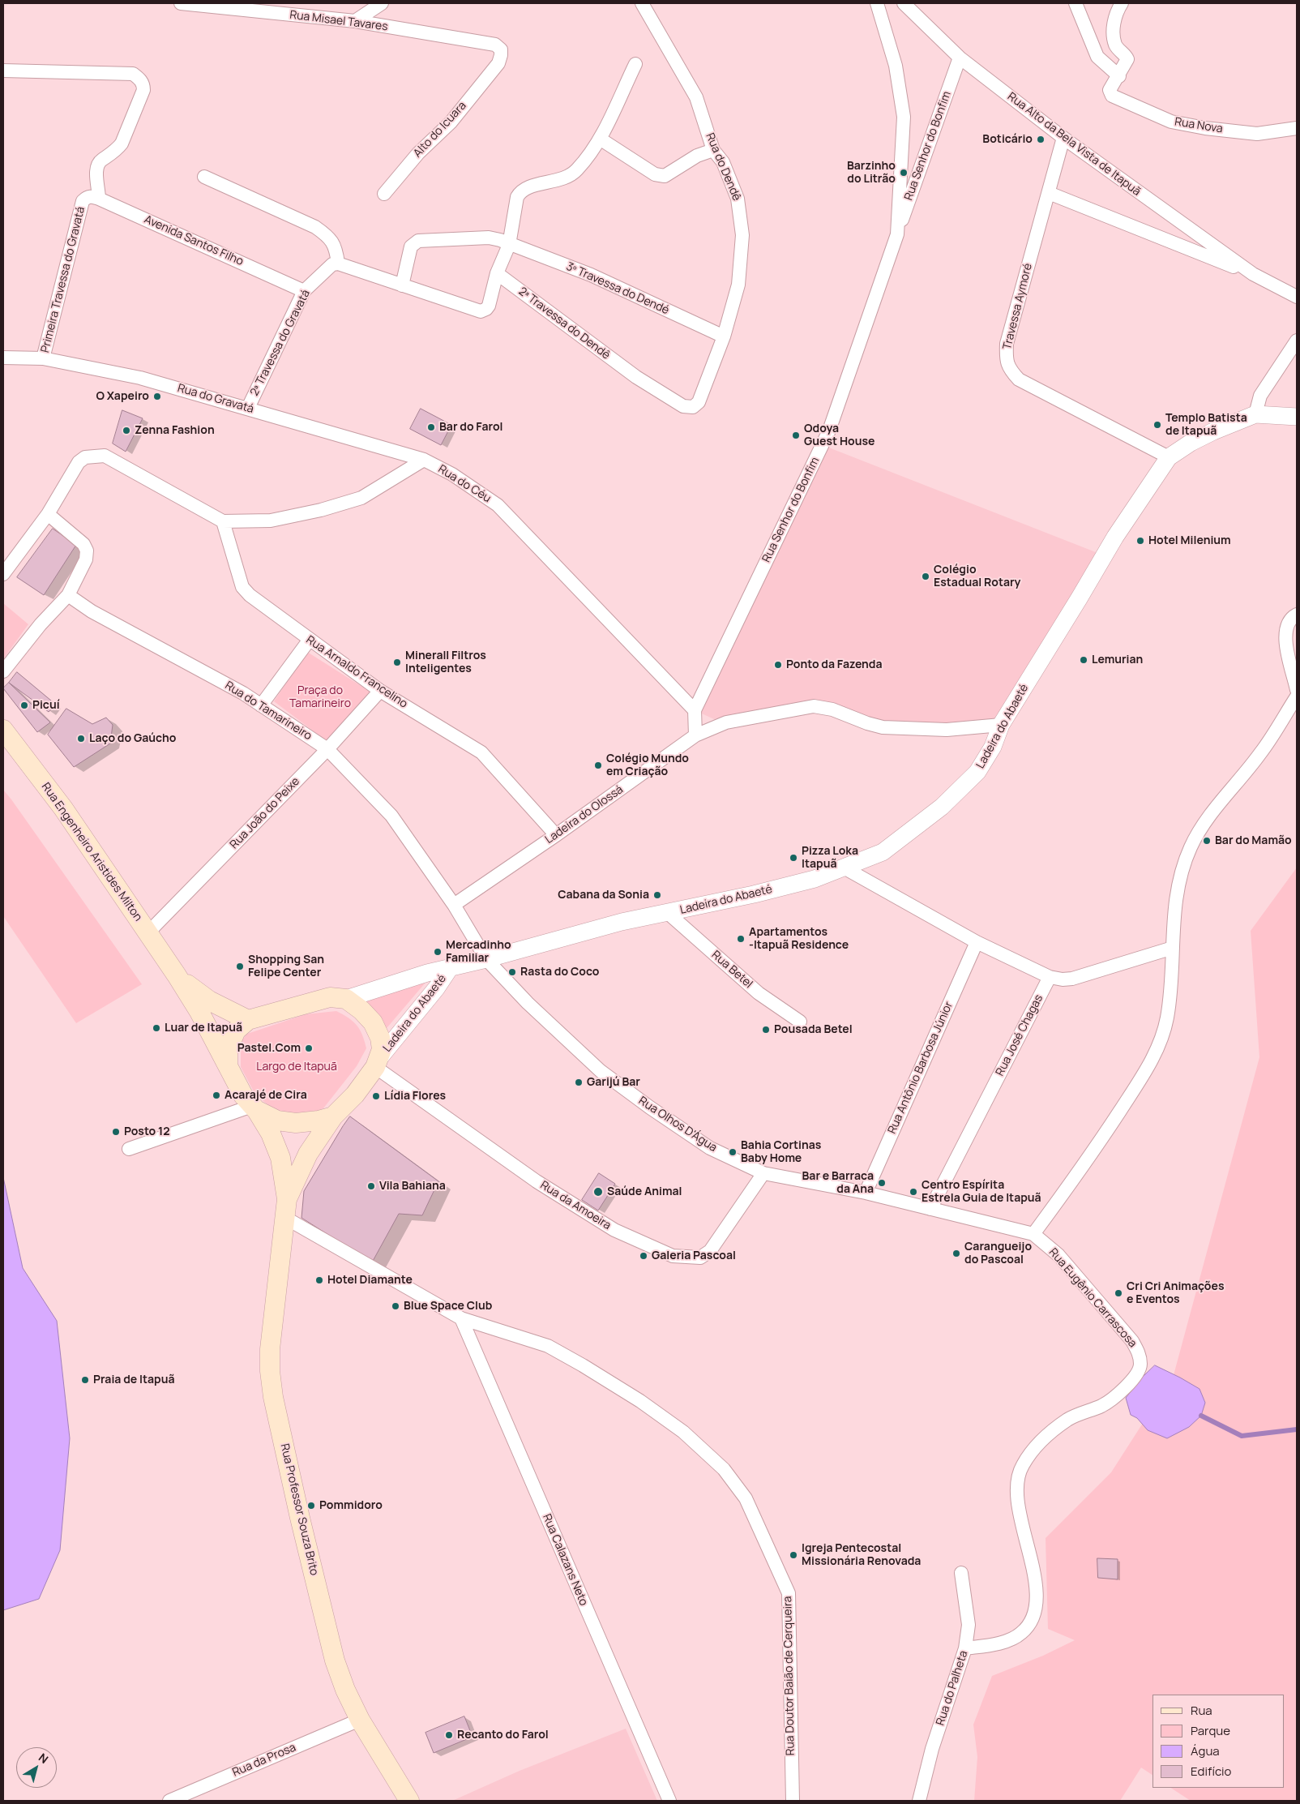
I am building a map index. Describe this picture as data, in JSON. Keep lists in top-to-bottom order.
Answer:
{
  "streets": {
    "main road": ["Rua Engenheiro Aristides Milton", "Rua Professor Souza Brito"],
    "street": [
      "Rua Misael Tavares",
      "Rua Nova",
      "Alto do Icuara",
      "Rua Alto da Bela Vista de Itapuã",
      "Rua Senhor do Bonfim",
      "Rua do Dendê",
      "Avenida Santos Filho",
      "Primeira Travessa do Gravatá",
      "3º Travessa do Dendé",
      "Travessa Aymoré",
      "2ª Travessa do Dendê",
      "2ª Travessa do Gravatá",
      "Rua do Gravatá",
      "Rua do Céu",
      "Rua Arnaldo Francelino",
      "Rua do Tamarineiro",
      "Ladeira do Abaeté",
      "Rua João do Peixe",
      "Ladeira do Olossá",
      "Rua Betel",
      "Rua José Chagas",
      "Rua Antônio Barbosa Júnior",
      "Rua Olhos D'Água",
      "Rua da Amoeira",
      "Rua Eugênio Carrascosa",
      "Rua Calazans Neto",
      "Rua Doutor Baião de Cerqueira",
      "Rua do Palheta",
      "Rua da Prosa"
    ]
  },
  "crossings": [
    ["Rua Misael Tavares", "Alto do Icuara"],
    ["Rua Alto da Bela Vista de Itapuã", "Rua Senhor do Bonfim"],
    ["Rua Alto da Bela Vista de Itapuã", "Travessa Aymoré"],
    ["Rua Senhor do Bonfim", "Rua do Céu"],
    ["Rua Senhor do Bonfim", "Ladeira do Olossá"],
    ["Rua do Dendê", "3º Travessa do Dendé"],
    ["Rua do Dendê", "2ª Travessa do Dendê"],
    ["Avenida Santos Filho", "Primeira Travessa do Gravatá"],
    ["Avenida Santos Filho", "2ª Travessa do Gravatá"],
    ["Primeira Travessa do Gravatá", "Rua do Gravatá"],
    ["Travessa Aymoré", "Ladeira do Abaeté"],
    ["2ª Travessa do Gravatá", "Rua do Gravatá"],
    ["Rua do Gravatá", "Rua do Céu"],
    ["Rua Arnaldo Francelino", "Rua João do Peixe"],
    ["Rua Arnaldo Francelino", "Ladeira do Olossá"],
    ["Rua do Tamarineiro", "Ladeira do Abaeté"],
    ["Rua do Tamarineiro", "Rua João do Peixe"],
    ["Rua do Tamarineiro", "Ladeira do Olossá"],
    ["Rua do Tamarineiro", "Rua Olhos D'Água"],
    ["Ladeira do Abaeté", "Ladeira do Olossá"],
    ["Ladeira do Abaeté", "Rua Engenheiro Aristides Milton"],
    ["Ladeira do Abaeté", "Rua Betel"],
    ["Ladeira do Abaeté", "Rua Olhos D'Água"],
    ["Ladeira do Abaeté", "Rua da Amoeira"],
    ["Ladeira do Abaeté", "Rua Professor Souza Brito"],
    ["Rua João do Peixe", "Rua Engenheiro Aristides Milton"],
    ["Rua Engenheiro Aristides Milton", "Rua da Amoeira"],
    ["Rua Engenheiro Aristides Milton", "Rua Professor Souza Brito"],
    ["Rua José Chagas", "Rua Olhos D'Água"],
    ["Rua Antônio Barbosa Júnior", "Rua Olhos D'Água"],
    ["Rua Olhos D'Água", "Rua da Amoeira"],
    ["Rua Olhos D'Água", "Rua Eugênio Carrascosa"],
    ["Rua da Amoeira", "Rua Professor Souza Brito"],
    ["Rua Eugênio Carrascosa", "Rua do Palheta"],
    ["Rua Professor Souza Brito", "Rua Doutor Baião de Cerqueira"],
    ["Rua Professor Souza Brito", "Rua da Prosa"],
    ["Rua Calazans Neto", "Rua Doutor Baião de Cerqueira"]
  ],
  "parks": ["Praça do Tamarineiro", "Largo de Itapuã"],
  "places": [
    "Boticário",
    "Barzinho do Litrão",
    "O Xapeiro",
    "Templo Batista de Itapuã",
    "Bar do Farol",
    "Zenna Fashion",
    "Odoya Guest House",
    "Hotel Milenium",
    "Colégio Estadual Rotary",
    "Lemurian",
    "Minerall Filtros Inteligentes",
    "Ponto da Fazenda",
    "Picuí",
    "Laço do Gaúcho",
    "Colégio Mundo em Criação",
    "Bar do Mamão",
    "Pizza Loka Itapuã",
    "Cabana da Sonia",
    "Apartamentos -Itapuã Residence",
    "Mercadinho Familiar",
    "Shopping San Felipe Center",
    "Rasta do Coco",
    "Luar de Itapuã",
    "Pousada Betel",
    "Pastel.Com",
    "Garijú Bar",
    "Acarajé de Cira",
    "Lídia Flores",
    "Posto 12",
    "Bahia Cortinas Baby Home",
    "Bar e Barraca da Ana",
    "Vila Bahiana",
    "Saúde Animal",
    "Centro Espírita Estrela Guia de Itapuã",
    "Carangueijo do Pascoal",
    "Galeria Pascoal",
    "Hotel Diamante",
    "Cri Cri Animações e Eventos",
    "Blue Space Club",
    "Praia de Itapuã",
    "Pommidoro",
    "Igreja Pentecostal Missionária Renovada",
    "Recanto do Farol"
  ],
  "legend": [
    "Rua",
    "Parque",
    "Água",
    "Edifício"
  ],
  "north": "top right"
}
